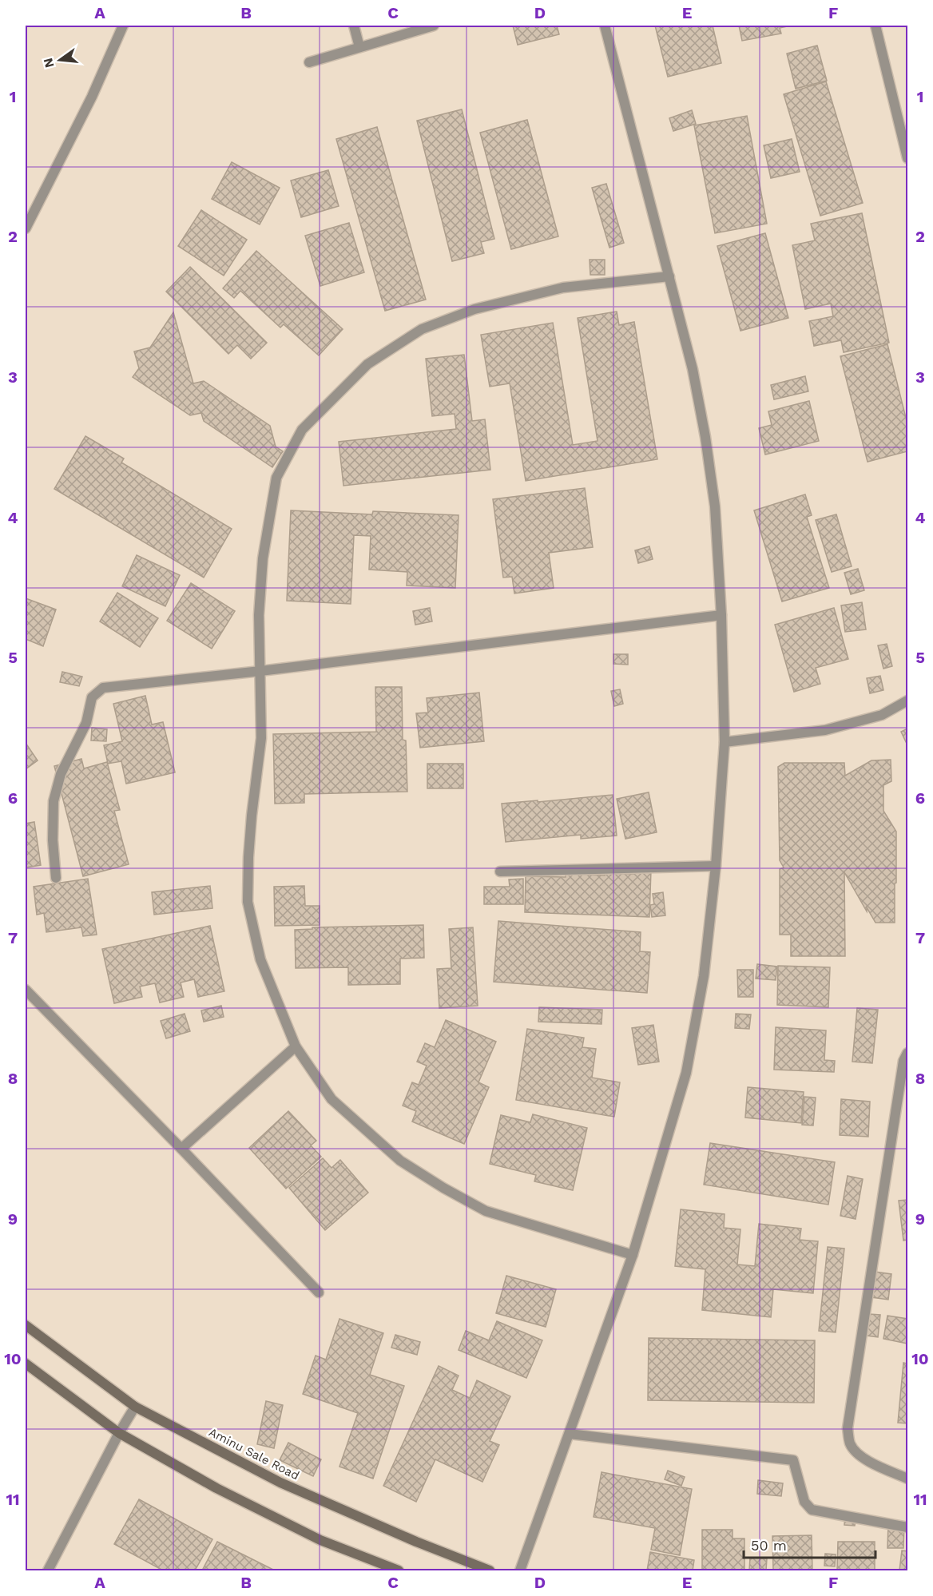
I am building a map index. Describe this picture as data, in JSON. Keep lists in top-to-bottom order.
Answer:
{
  "streets": {
    "street": ["Aminu Sale Road"]
  },
  "scale_bar": "50 m",
  "north": "left",
  "grid": {
    "columns": [
      "A",
      "B",
      "C",
      "D",
      "E",
      "F"
    ],
    "rows": [
      "1",
      "2",
      "3",
      "4",
      "5",
      "6",
      "7",
      "8",
      "9",
      "10",
      "11"
    ]
  }
}
